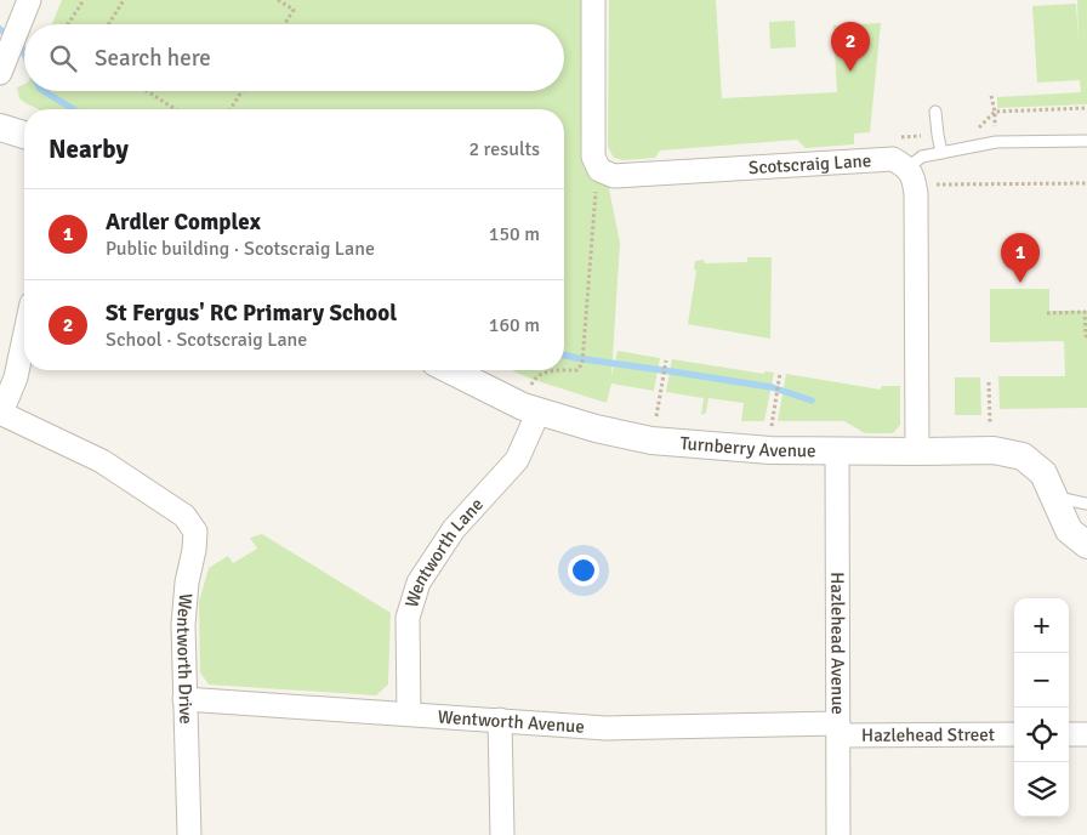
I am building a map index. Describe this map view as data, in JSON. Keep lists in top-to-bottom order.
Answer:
{
  "streets": {
    "street": [
      "Scotscraig Lane",
      "Turnberry Avenue",
      "Wentworth Lane",
      "Hazlehead Avenue",
      "Wentworth Drive",
      "Wentworth Avenue",
      "Hazlehead Street"
    ]
  },
  "crossings": [
    ["Turnberry Avenue", "Wentworth Lane"],
    ["Turnberry Avenue", "Hazlehead Avenue"],
    ["Wentworth Lane", "Wentworth Avenue"],
    ["Hazlehead Avenue", "Wentworth Avenue"],
    ["Hazlehead Avenue", "Hazlehead Street"],
    ["Wentworth Drive", "Wentworth Avenue"],
    ["Wentworth Avenue", "Hazlehead Street"]
  ],
  "page": {
    "pins": ["2", "1"],
    "search": "Search here",
    "heading": ["Nearby", "2 results"],
    "list": [
      {
        "mark": "1",
        "name": "Ardler Complex",
        "note": "Public building · Scotscraig Lane",
        "value": "150 m"
      },
      {
        "mark": "2",
        "name": "St Fergus' RC Primary School",
        "note": "School · Scotscraig Lane",
        "value": "160 m"
      }
    ],
    "map_buttons": ["+", "−"]
  }
}
